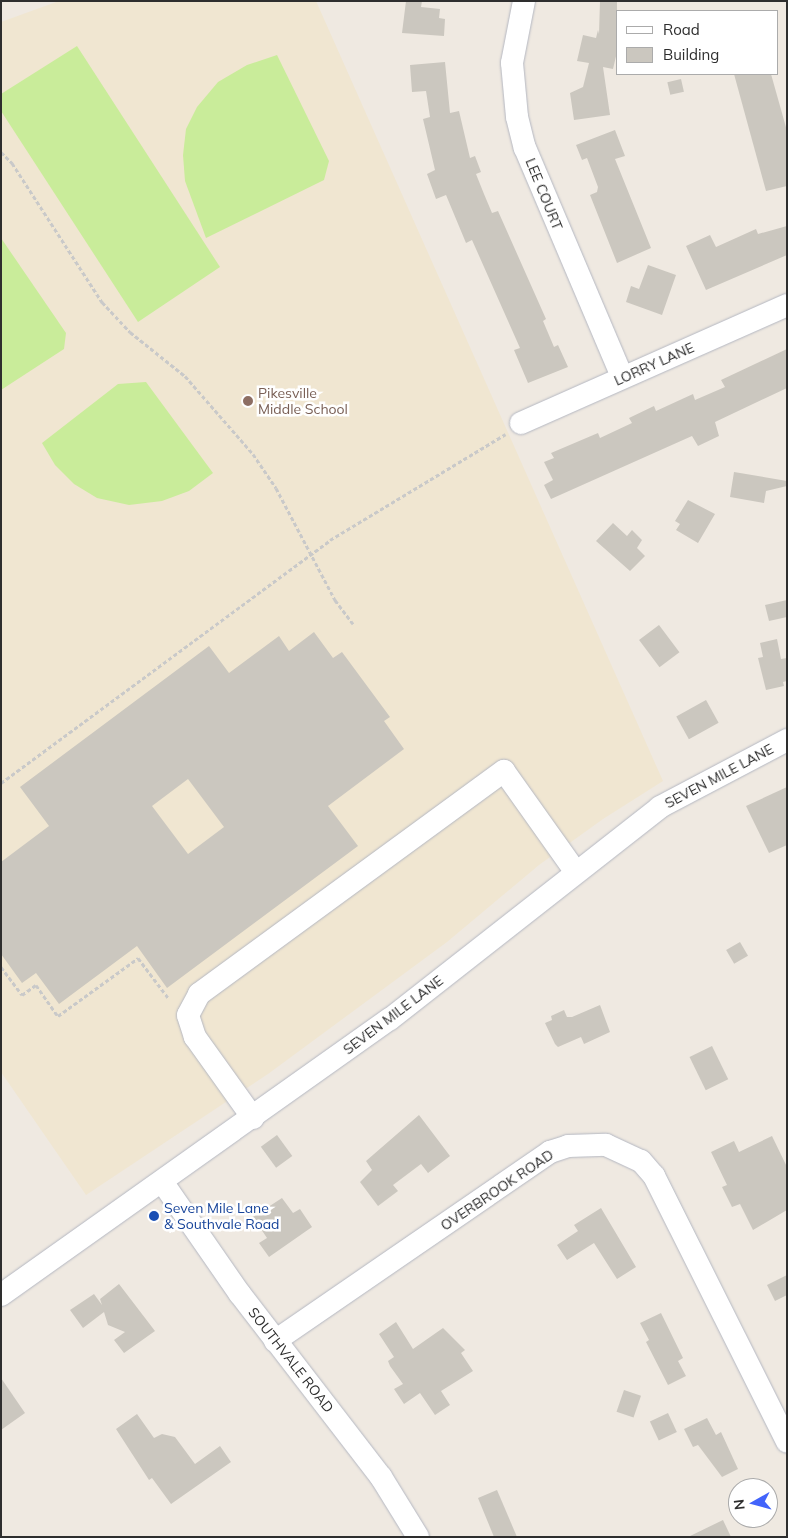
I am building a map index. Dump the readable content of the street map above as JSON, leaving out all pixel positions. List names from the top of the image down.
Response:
{
  "streets": {
    "street": [
      "LEE COURT",
      "LORRY LANE",
      "SEVEN MILE LANE",
      "OVERBROOK ROAD",
      "SOUTHVALE ROAD"
    ]
  },
  "crossings": [
    ["LEE COURT", "LORRY LANE"],
    ["SEVEN MILE LANE", "SOUTHVALE ROAD"],
    ["OVERBROOK ROAD", "SOUTHVALE ROAD"]
  ],
  "places": ["Pikesville Middle School", "Seven Mile Lane & Southvale Road"],
  "legend": ["Road", "Building"],
  "north": "left"
}
